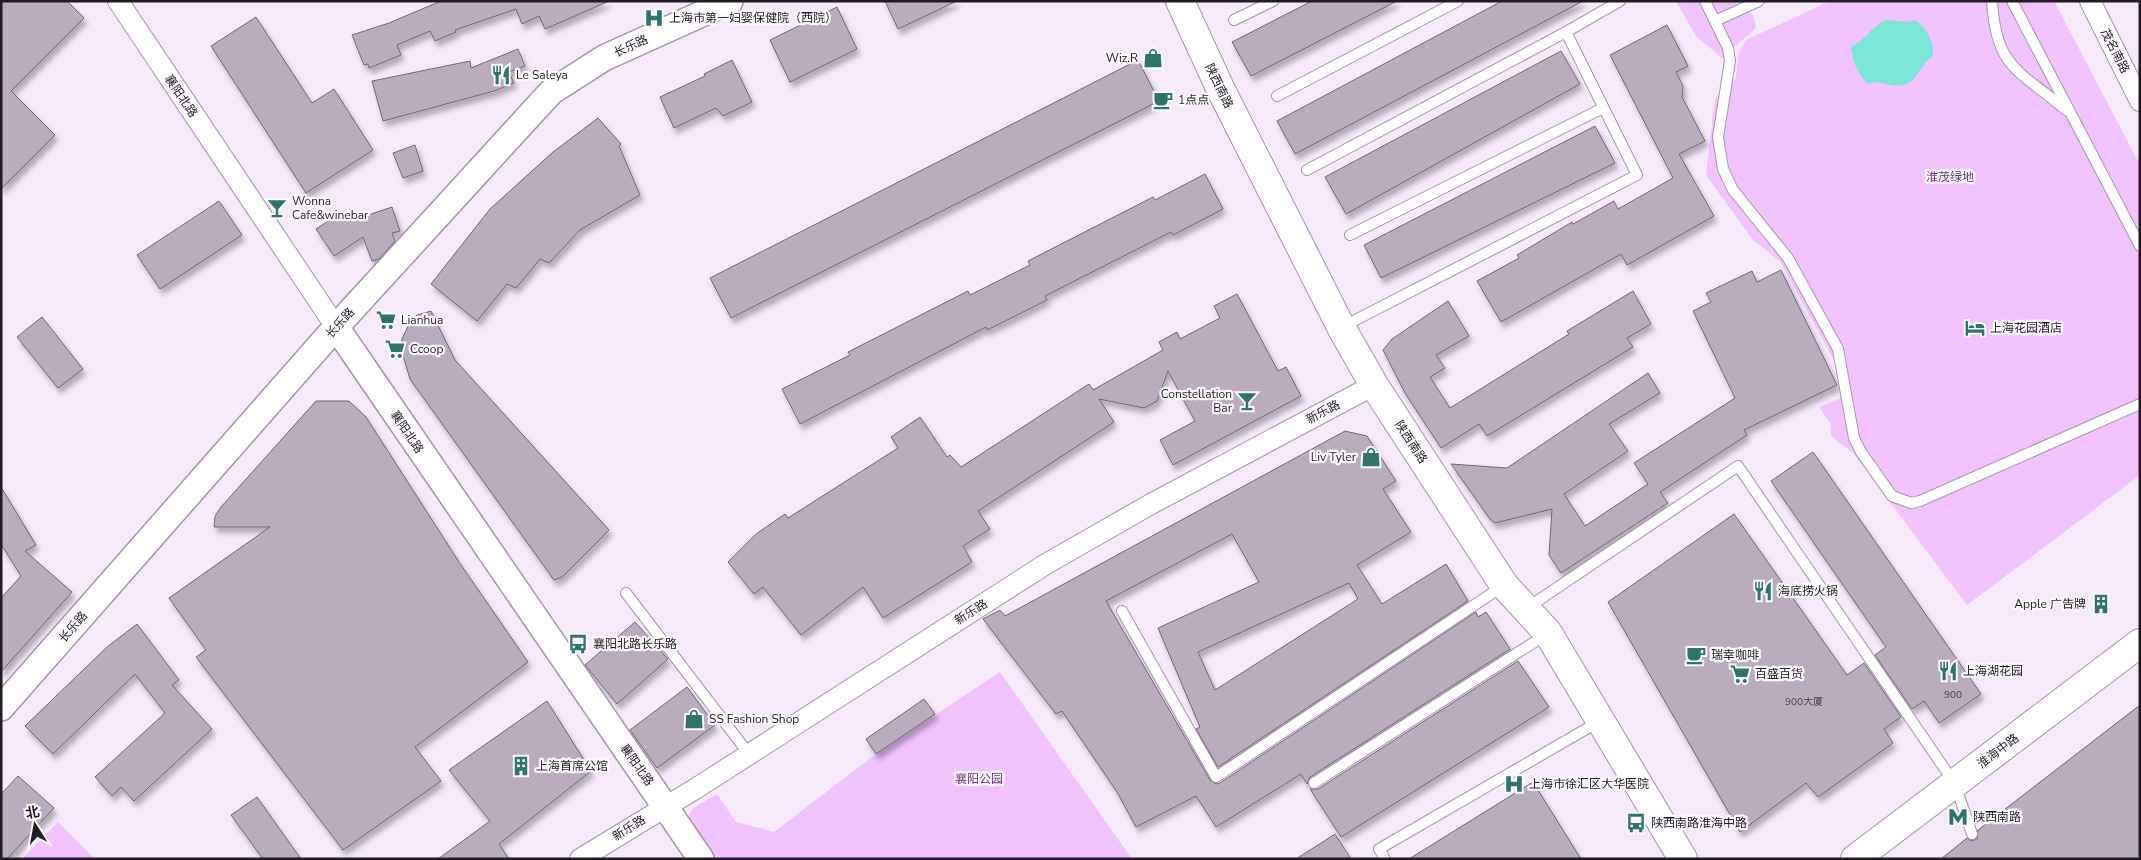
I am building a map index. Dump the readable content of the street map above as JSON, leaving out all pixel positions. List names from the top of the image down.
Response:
{
  "streets": {
    "main road": ["陕西南路", "淮海中路"],
    "street": [
      "长乐路",
      "茂名南路",
      "襄阳北路",
      "新乐路"
    ]
  },
  "crossings": [
    ["长乐路", "襄阳北路"],
    ["陕西南路", "新乐路"],
    ["襄阳北路", "新乐路"]
  ],
  "parks": ["淮茂绿地", "襄阳公园"],
  "places": {
    "hospital": ["上海市第一妇婴保健院（西院）", "上海市徐汇区大华医院"],
    "shop": ["Wiz.R", "Liv Tyler", "SS Fashion Shop"],
    "restaurant": ["Le Saleya", "海底捞火锅", "上海湖花园"],
    "cafe": ["1点点", "瑞幸咖啡"],
    "bar": ["Wonna Cafe&winebar", "Constellation Bar"],
    "supermarket": ["Lianhua", "Ccoop", "百盛百货"],
    "hotel": ["上海花园酒店"],
    "building": ["Apple 广告牌", "上海首席公馆"],
    "bus stop": ["襄阳北路长乐路", "陕西南路淮海中路"],
    "metro station": ["陕西南路"]
  },
  "house_numbers": ["900", "900大厦"],
  "north": "top"
}
